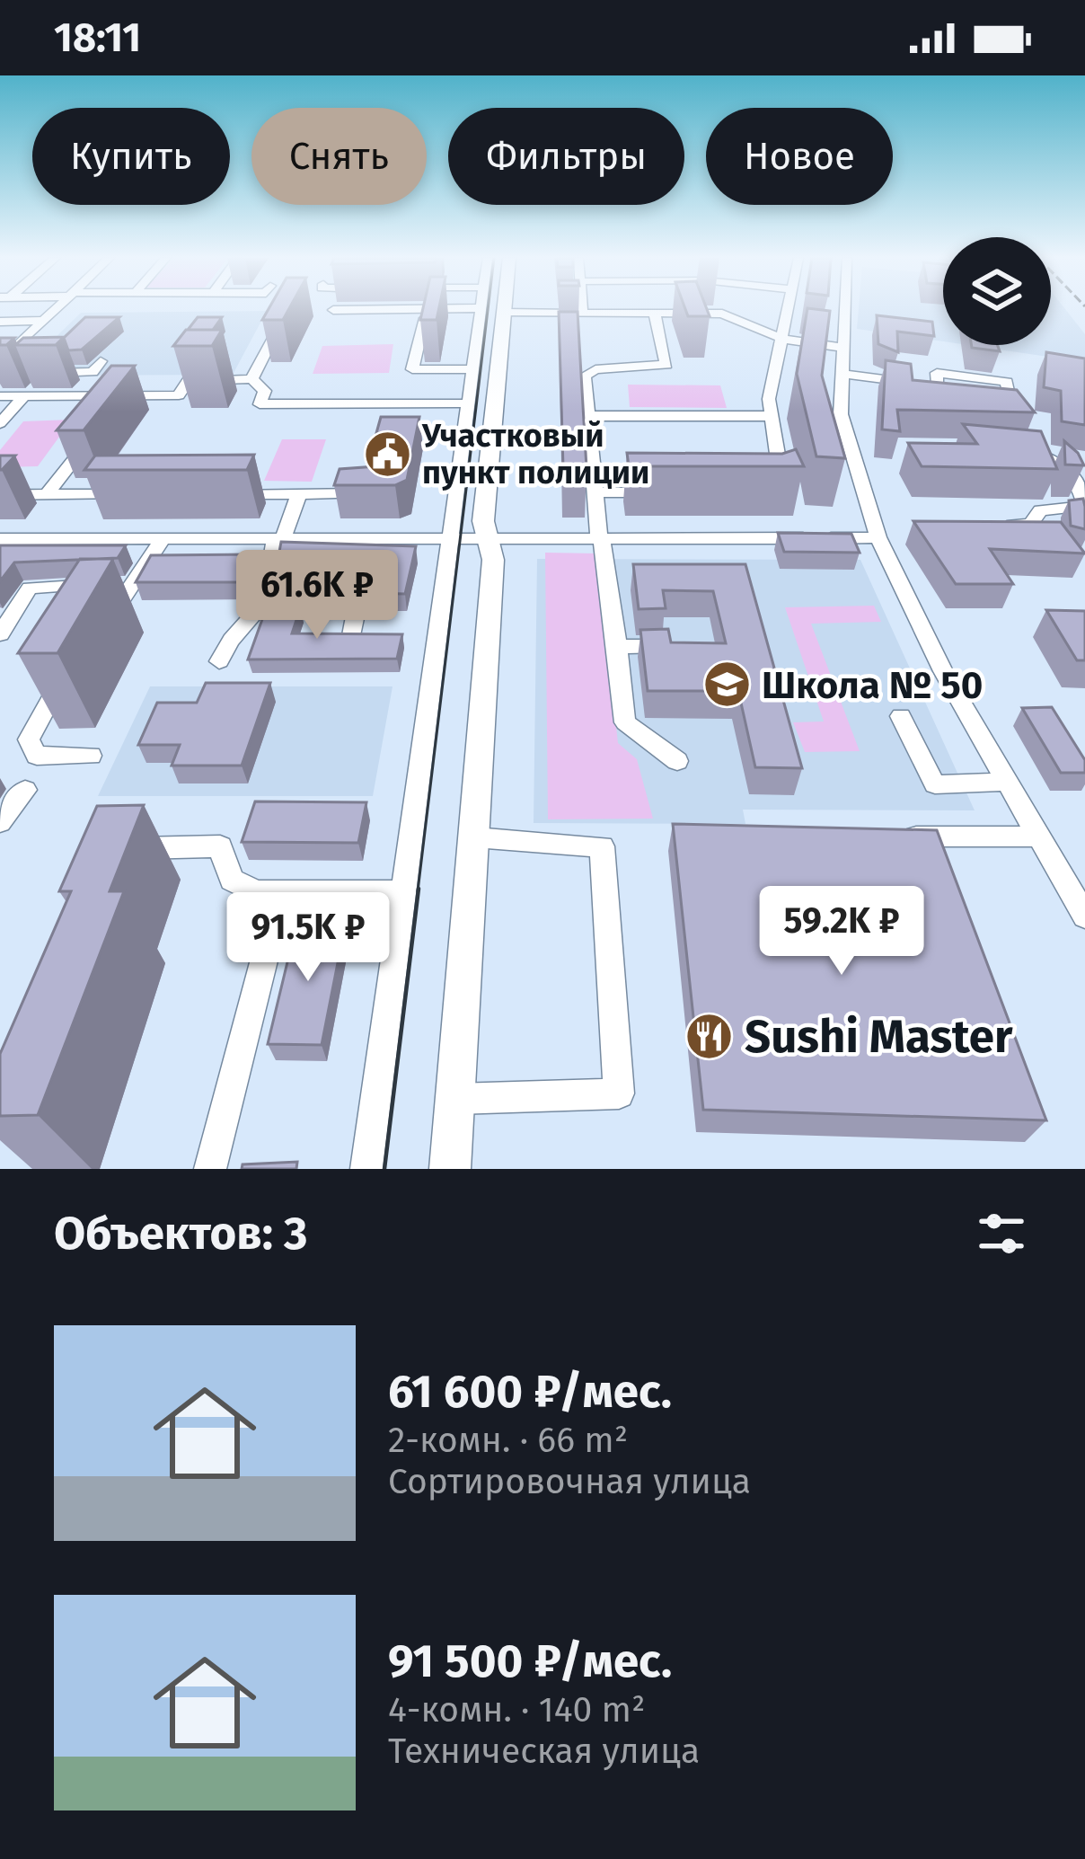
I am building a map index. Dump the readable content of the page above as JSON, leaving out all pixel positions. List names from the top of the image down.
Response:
{
  "places": {
    "public building": ["Участковый пункт полиции"],
    "school or university": ["Школа № 50"],
    "restaurant": ["Sushi Master"]
  },
  "page": {
    "status": "18:11",
    "chip": [
      "Купить",
      "Снять",
      "Фильтры",
      "Новое"
    ],
    "price": ["61.6K ₽", "59.2K ₽", "91.5K ₽"],
    "heading": "Объектов: 3",
    "list": [
      {
        "name": "61 600 ₽/мес.",
        "note": "2-комн. · 66 m² · Сортировочная улица"
      },
      {
        "name": "91 500 ₽/мес.",
        "note": "4-комн. · 140 m² · Техническая улица"
      }
    ]
  }
}
